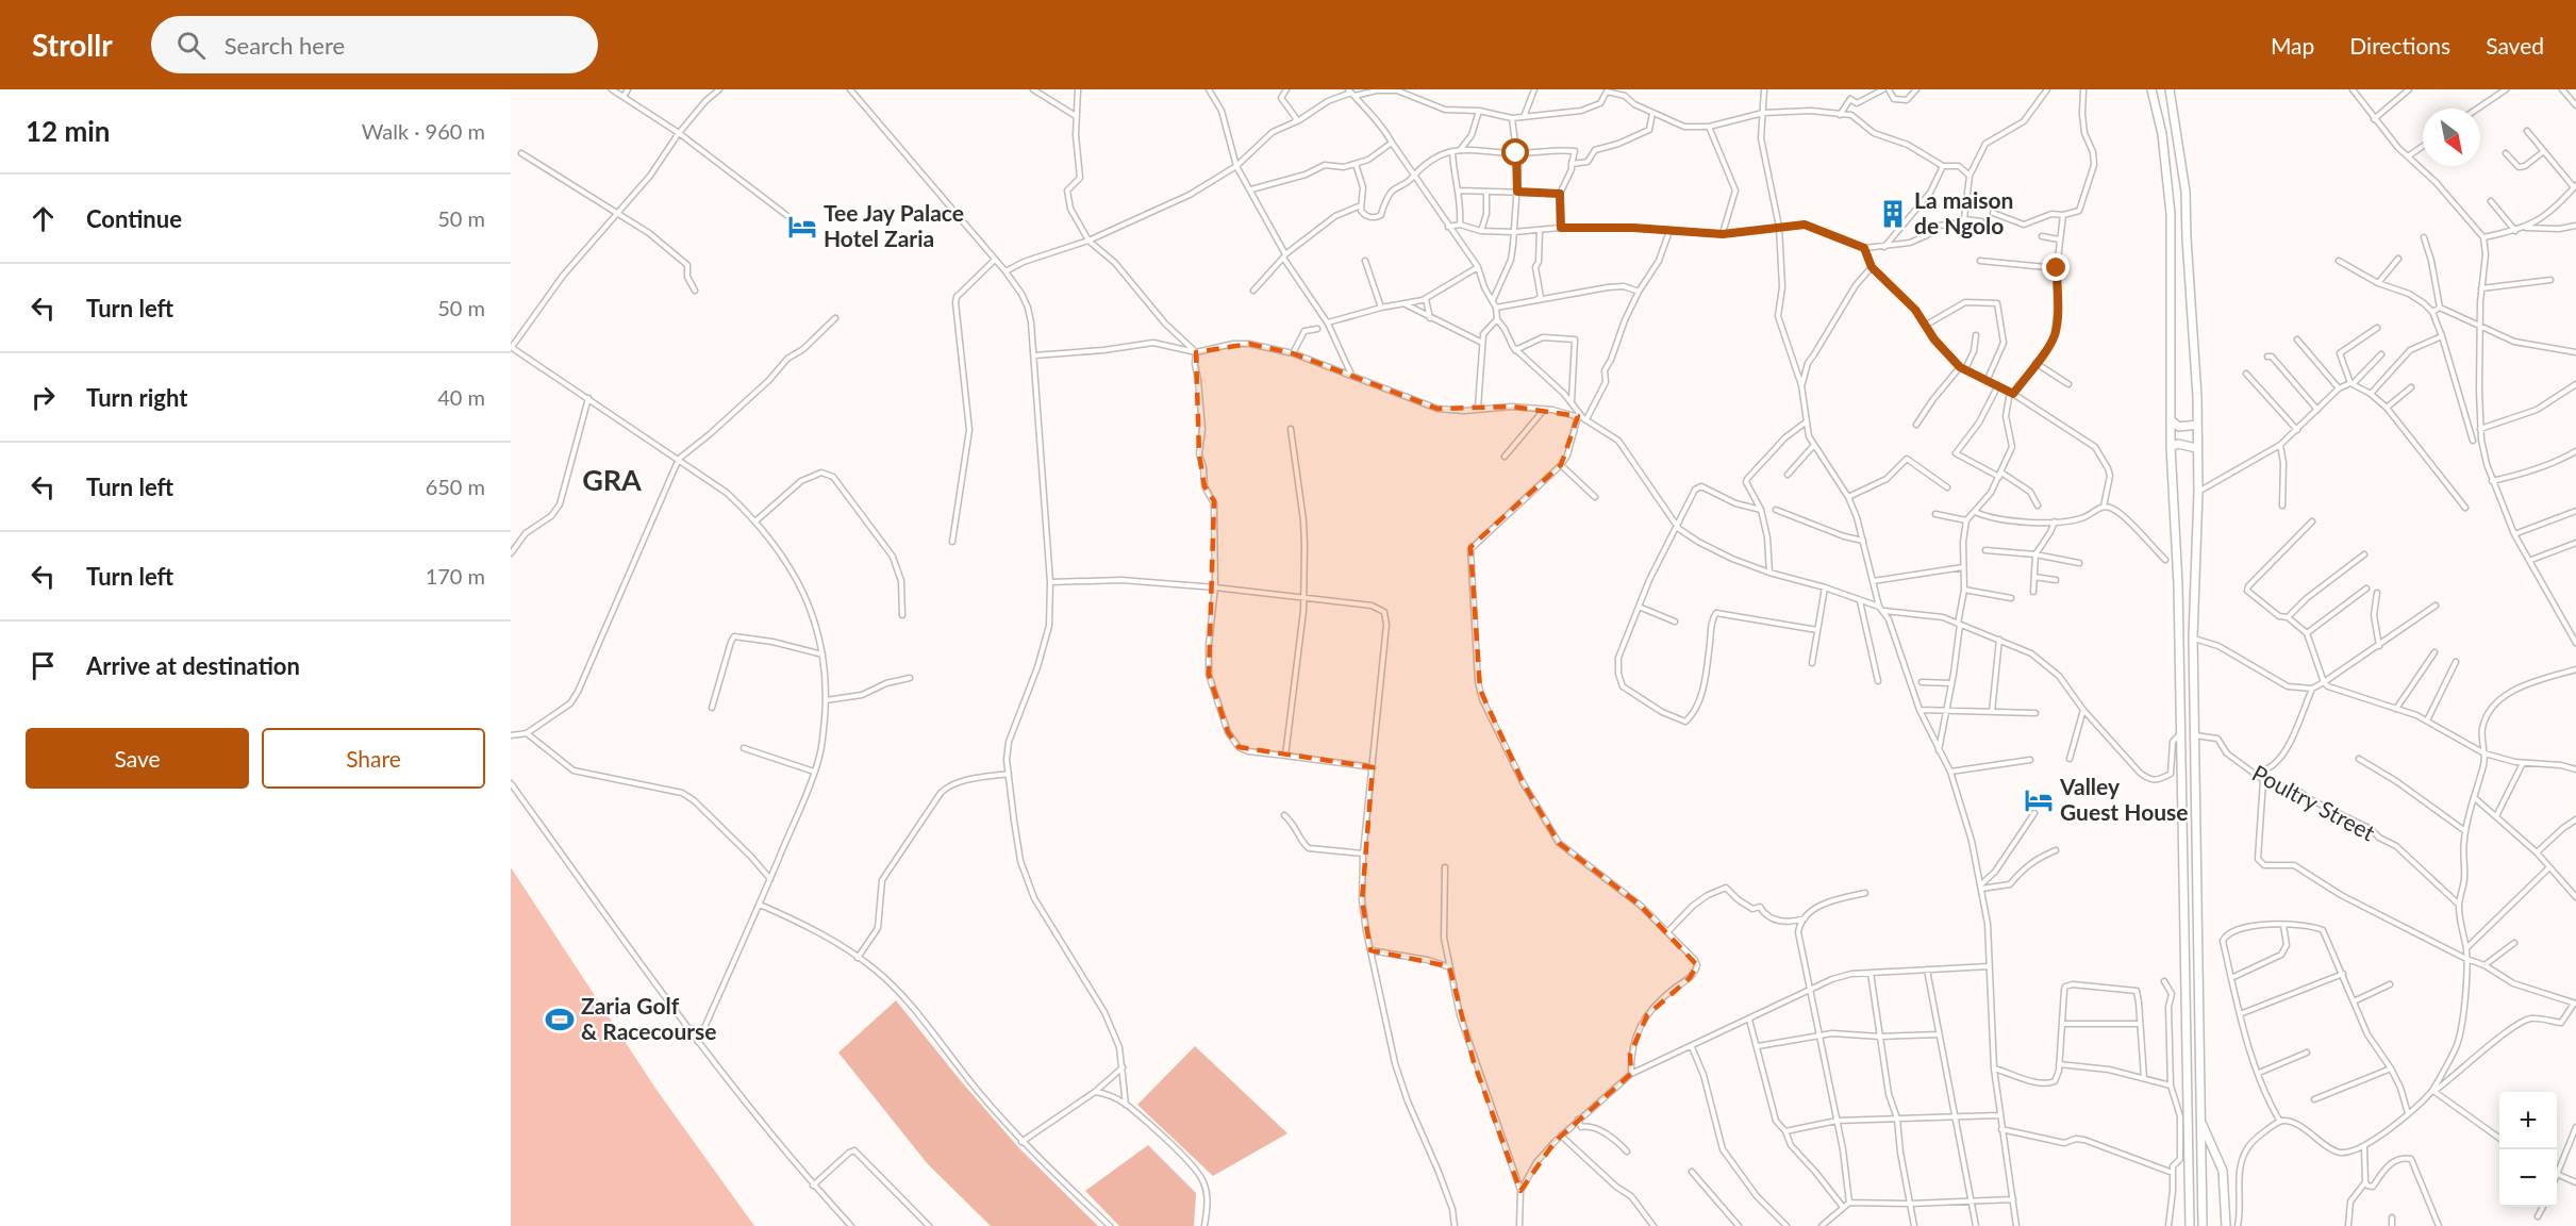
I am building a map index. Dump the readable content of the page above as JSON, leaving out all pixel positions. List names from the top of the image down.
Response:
{
  "streets": {
    "street": ["Poultry Street"]
  },
  "districts": ["GRA"],
  "places": {
    "building": ["La maison de Ngolo"],
    "hotel": ["Tee Jay Palace Hotel Zaria", "Valley Guest House"],
    "sports": ["Zaria Golf & Racecourse"]
  },
  "north": "bottom right",
  "page": {
    "header": "Strollr",
    "search": "Search here",
    "nav": ["Map", "Directions", "Saved"],
    "heading": ["12 min", "Walk · 960 m"],
    "list": [
      ["Continue", "50 m"],
      ["Turn left", "50 m"],
      ["Turn right", "40 m"],
      ["Turn left", "650 m"],
      ["Turn left", "170 m"],
      "Arrive at destination"
    ],
    "buttons": ["Save", "Share"],
    "map_buttons": ["+", "−"]
  }
}
